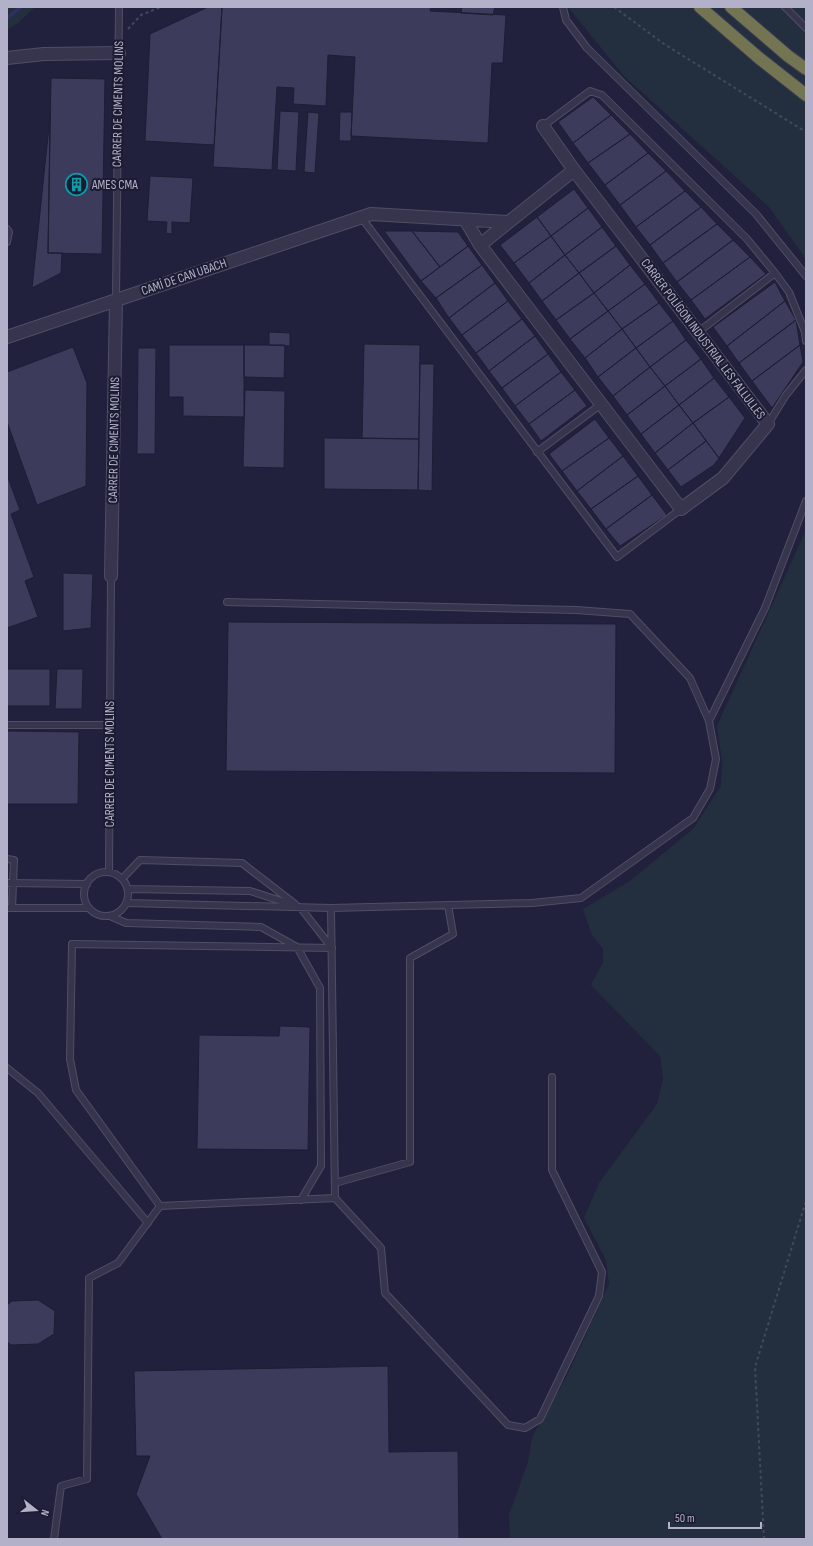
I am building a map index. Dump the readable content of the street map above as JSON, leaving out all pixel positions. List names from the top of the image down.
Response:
{
  "streets": {
    "street": ["CARRER DE CIMENTS MOLINS", "CAMÍ DE CAN UBACH", "CARRER POLÍGON INDUSTRIAL LES FALLULLES"]
  },
  "crossings": [
    ["CARRER DE CIMENTS MOLINS", "CAMÍ DE CAN UBACH"]
  ],
  "places": {
    "building": ["AMES CMA"]
  },
  "scale_bar": "50 m",
  "north": "right"
}
